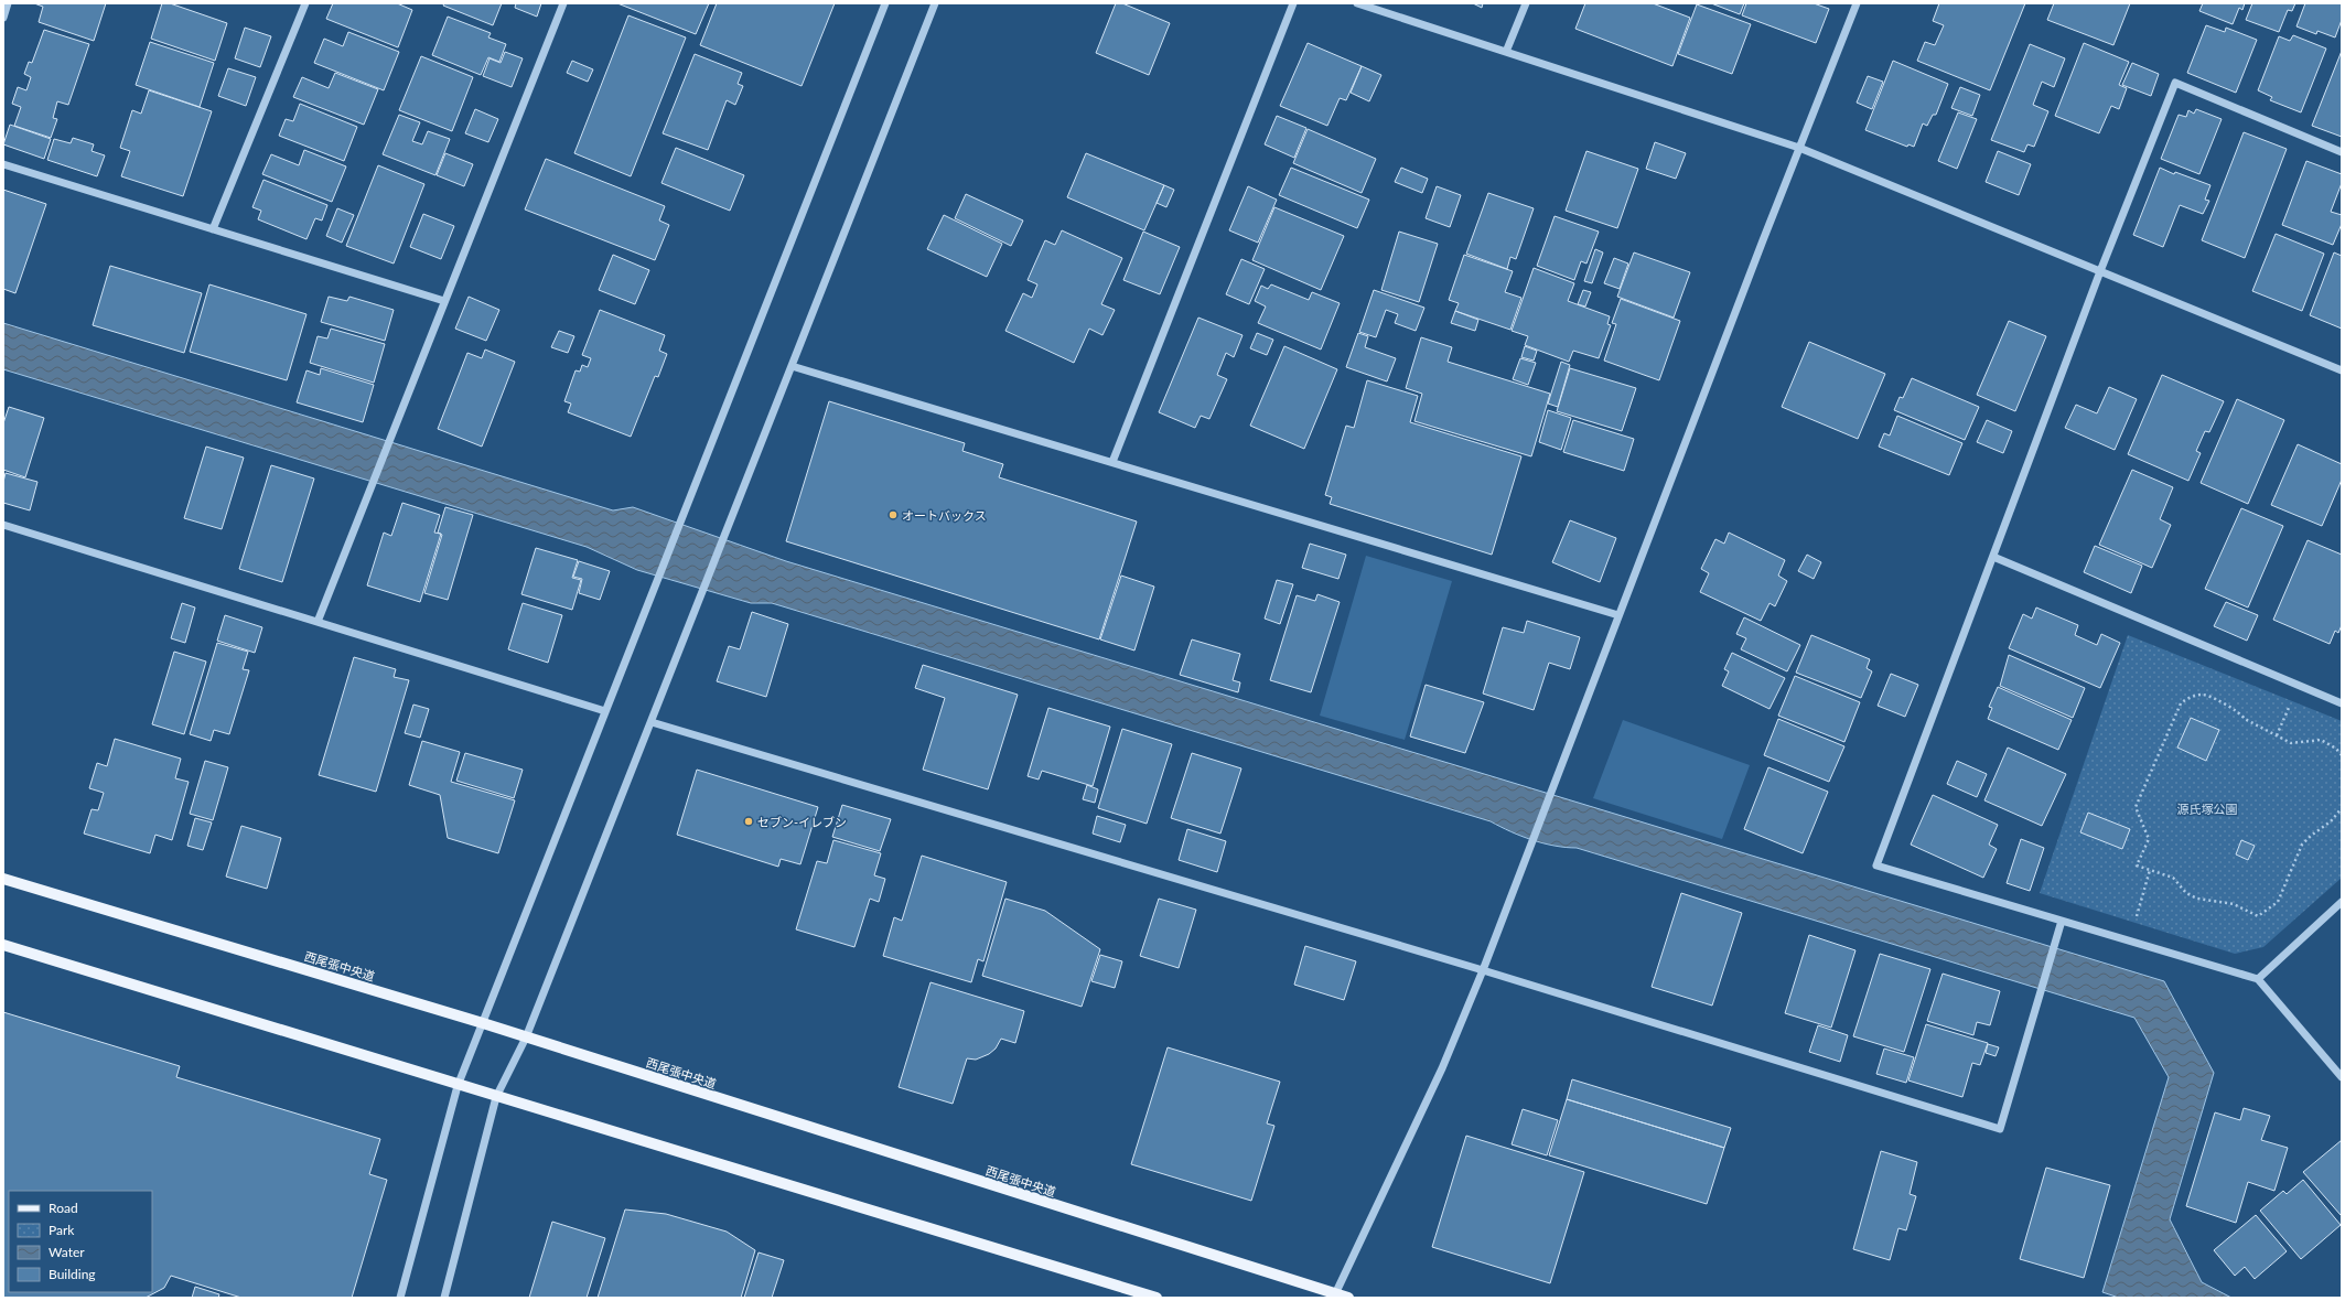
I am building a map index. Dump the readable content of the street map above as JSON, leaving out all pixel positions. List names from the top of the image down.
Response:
{
  "streets": {
    "main road": ["西尾張中央道"]
  },
  "parks": ["源氏塚公園"],
  "places": ["オートバックス", "セブン-イレブン"],
  "legend": [
    "Road",
    "Park",
    "Water",
    "Building"
  ]
}
